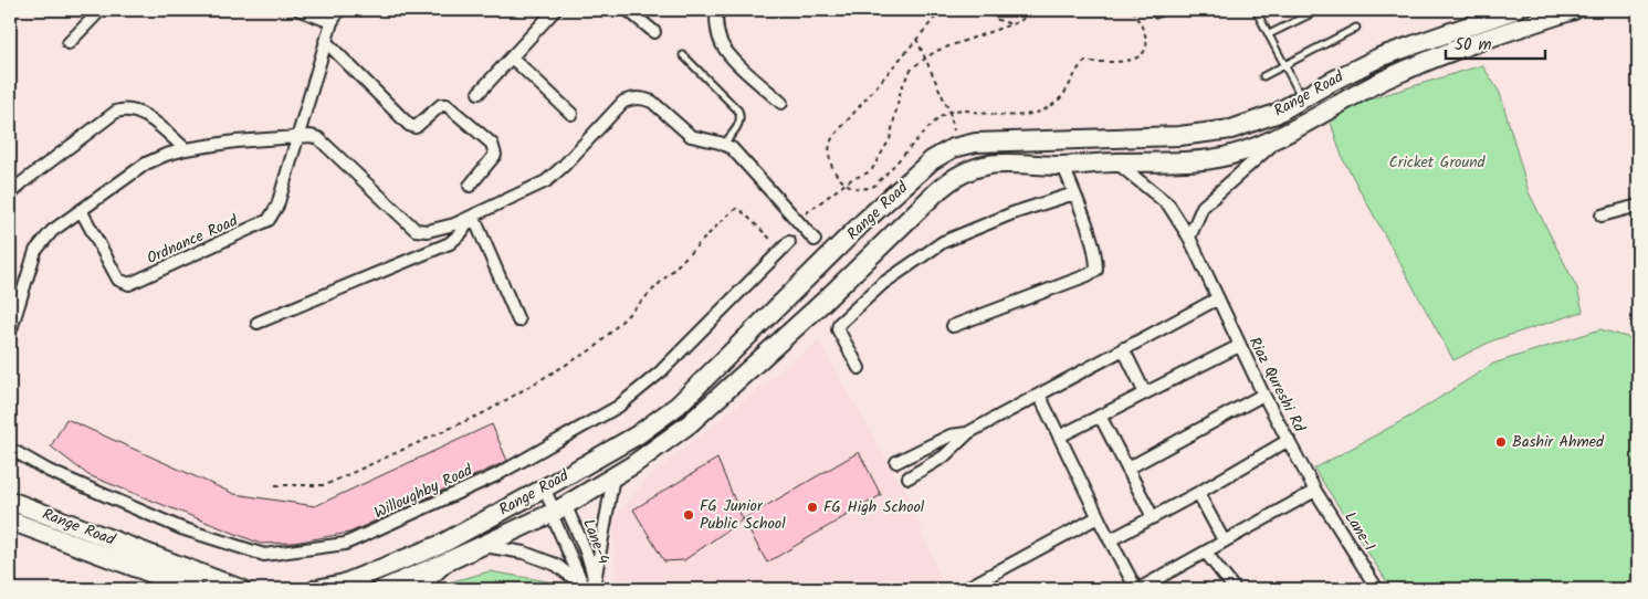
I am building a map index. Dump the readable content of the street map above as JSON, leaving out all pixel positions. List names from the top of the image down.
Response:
{
  "streets": {
    "main road": ["Range Road"],
    "street": [
      "Ordnance Road",
      "Riaz Qureshi Rd",
      "Willoughby Road",
      "Lane-1",
      "Lane-4"
    ]
  },
  "crossings": [
    ["Riaz Qureshi Rd", "Lane-1"]
  ],
  "parks": ["Cricket Ground"],
  "places": ["Bashir Ahmed", "FG High School", "FG Junior Public School"],
  "scale_bar": "50 m"
}
